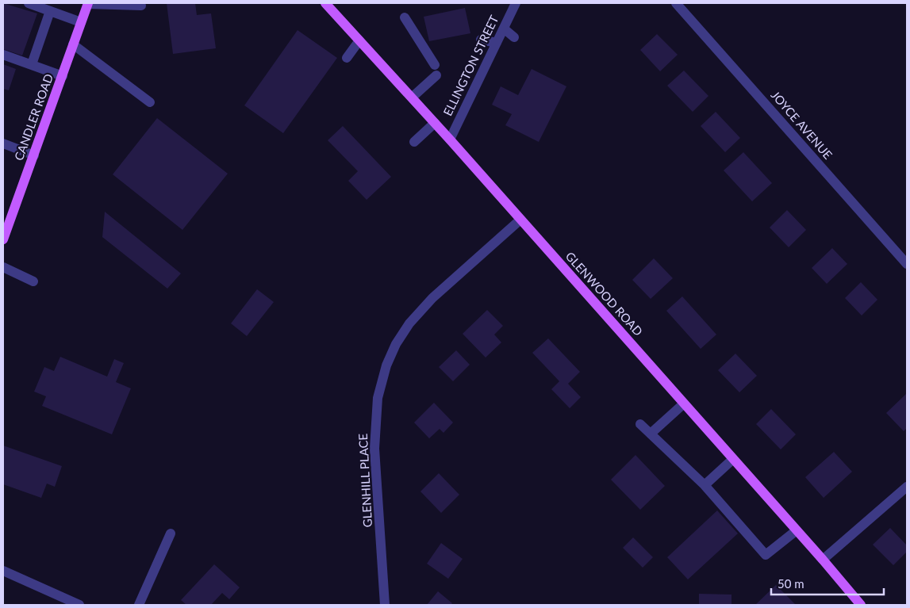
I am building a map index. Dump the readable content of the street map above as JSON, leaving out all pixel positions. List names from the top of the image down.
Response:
{
  "streets": {
    "main road": ["CANDLER ROAD", "GLENWOOD ROAD"],
    "street": ["ELLINGTON STREET", "JOYCE AVENUE", "GLENHILL PLACE"]
  },
  "crossings": [
    ["ELLINGTON STREET", "GLENWOOD ROAD"],
    ["GLENWOOD ROAD", "GLENHILL PLACE"]
  ],
  "scale_bar": "50 m"
}
